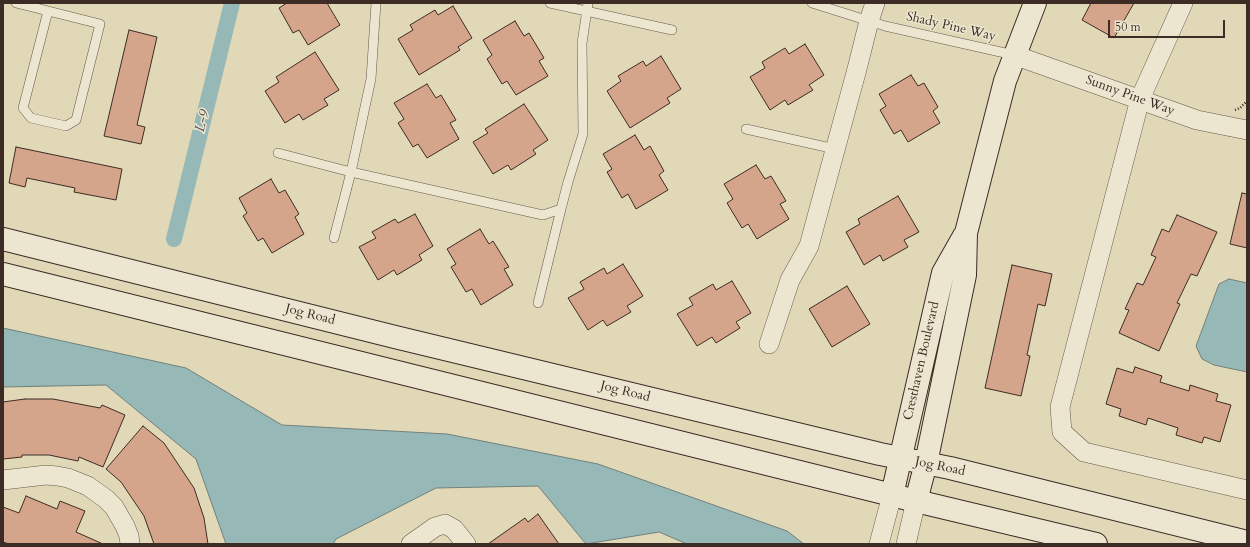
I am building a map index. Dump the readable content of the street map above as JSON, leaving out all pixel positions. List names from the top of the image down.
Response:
{
  "streets": {
    "main road": ["Jog Road", "Cresthaven Boulevard"],
    "street": ["Sunny Pine Way"],
    "lane": ["Shady Pine Way"]
  },
  "crossings": [
    ["Shady Pine Way", "Sunny Pine Way"],
    ["Shady Pine Way", "Cresthaven Boulevard"],
    ["Sunny Pine Way", "Cresthaven Boulevard"],
    ["Jog Road", "Cresthaven Boulevard"]
  ],
  "water": ["L-9"],
  "scale_bar": "50 m"
}
